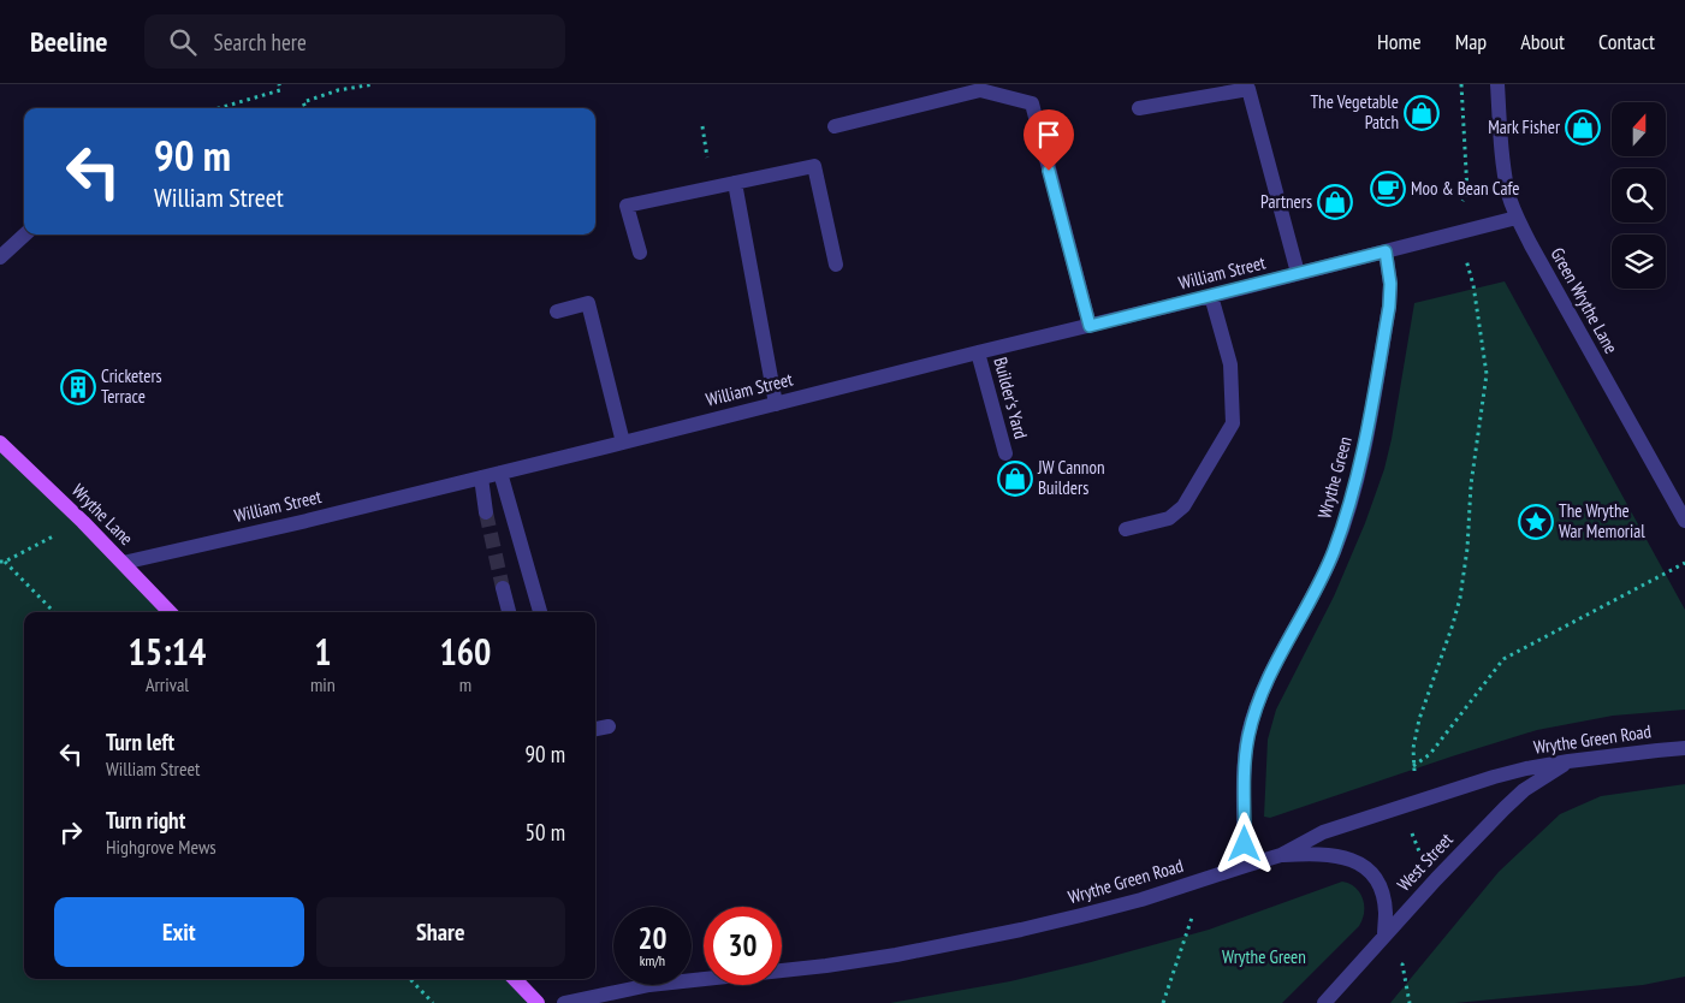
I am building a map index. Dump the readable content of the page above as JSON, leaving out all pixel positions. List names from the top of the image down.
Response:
{
  "streets": {
    "main road": ["Wrythe Lane"],
    "street": [
      "William Street",
      "Green Wrythe Lane",
      "Builder's Yard",
      "Wrythe Green",
      "Wrythe Green Road",
      "West Street"
    ]
  },
  "crossings": [
    ["William Street", "Builder's Yard"],
    ["William Street", "Wrythe Green"],
    ["William Street", "Wrythe Lane"],
    ["Wrythe Green", "Wrythe Green Road"],
    ["Wrythe Green Road", "West Street"]
  ],
  "parks": ["Wrythe Green"],
  "places": {
    "shop": [
      "The Vegetable Patch",
      "Mark Fisher",
      "Partners",
      "JW Cannon Builders"
    ],
    "cafe": ["Moo & Bean Cafe"],
    "building": ["Cricketers Terrace"],
    "place": ["The Wrythe War Memorial"]
  },
  "north": "top",
  "page": {
    "header": "Beeline",
    "search": "Search here",
    "nav": [
      "Home",
      "Map",
      "About",
      "Contact"
    ],
    "turn": ["90 m", "William Street"],
    "eta": [
      "15:14",
      "Arrival",
      "1",
      "min",
      "160",
      "m"
    ],
    "list": [
      {
        "name": "Turn left",
        "note": "William Street",
        "value": "90 m"
      },
      {
        "name": "Turn right",
        "note": "Highgrove Mews",
        "value": "50 m"
      }
    ],
    "buttons": ["Exit", "Share"],
    "speed": "20 km/h",
    "limit": "30"
  }
}
